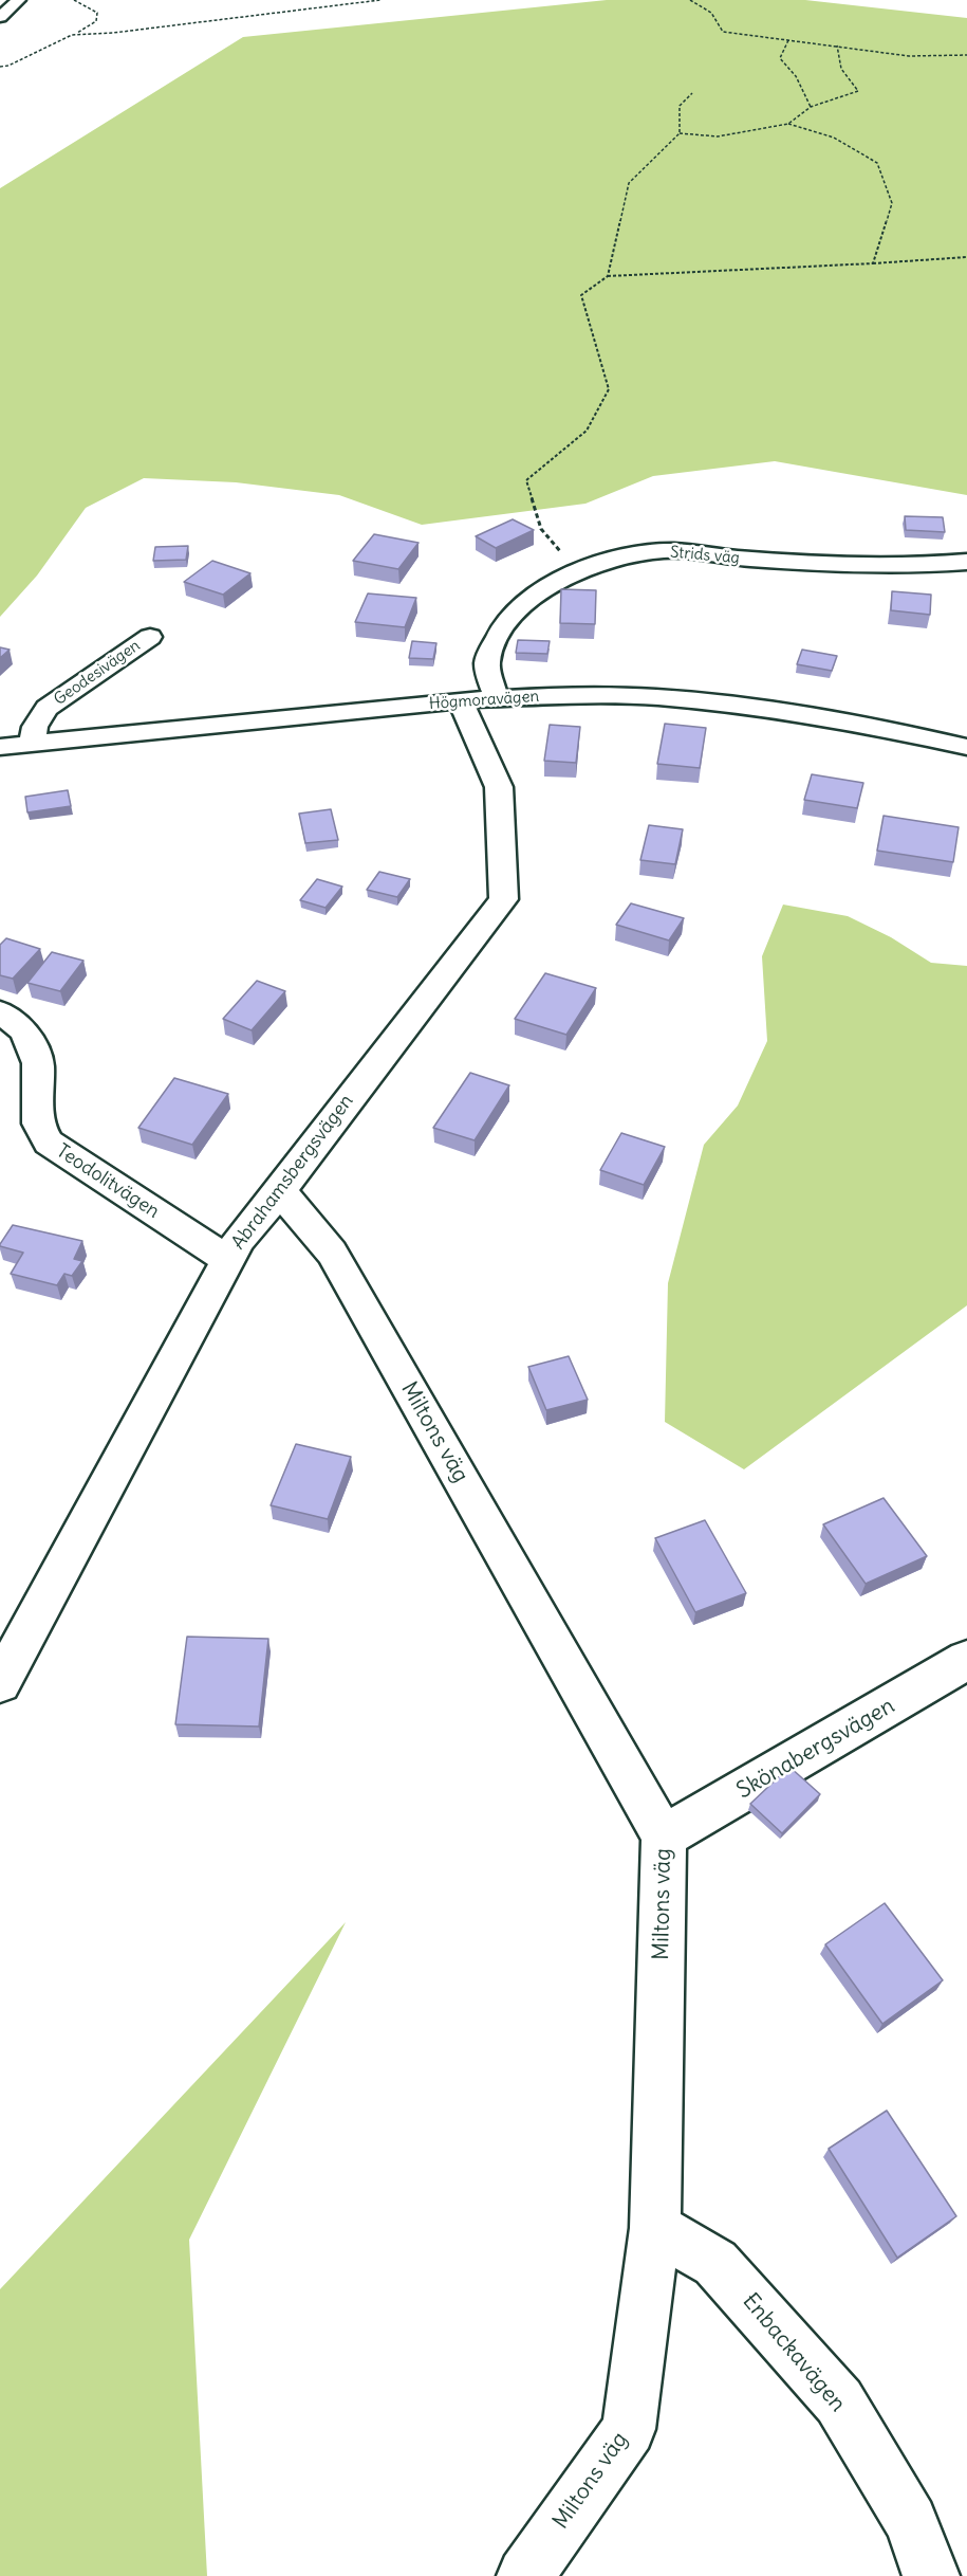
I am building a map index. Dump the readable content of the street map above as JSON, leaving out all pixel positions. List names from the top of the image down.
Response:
{
  "streets": {
    "street": [
      "Strids väg",
      "Geodesivägen",
      "Högmoravägen",
      "Abrahamsbergsvägen",
      "Teodolitvägen",
      "Miltons väg",
      "Skönabergsvägen",
      "Enbackavägen"
    ]
  },
  "crossings": [
    ["Strids väg", "Högmoravägen"],
    ["Geodesivägen", "Högmoravägen"],
    ["Högmoravägen", "Abrahamsbergsvägen"],
    ["Abrahamsbergsvägen", "Teodolitvägen"],
    ["Abrahamsbergsvägen", "Miltons väg"],
    ["Miltons väg", "Skönabergsvägen"],
    ["Miltons väg", "Enbackavägen"]
  ]
}
